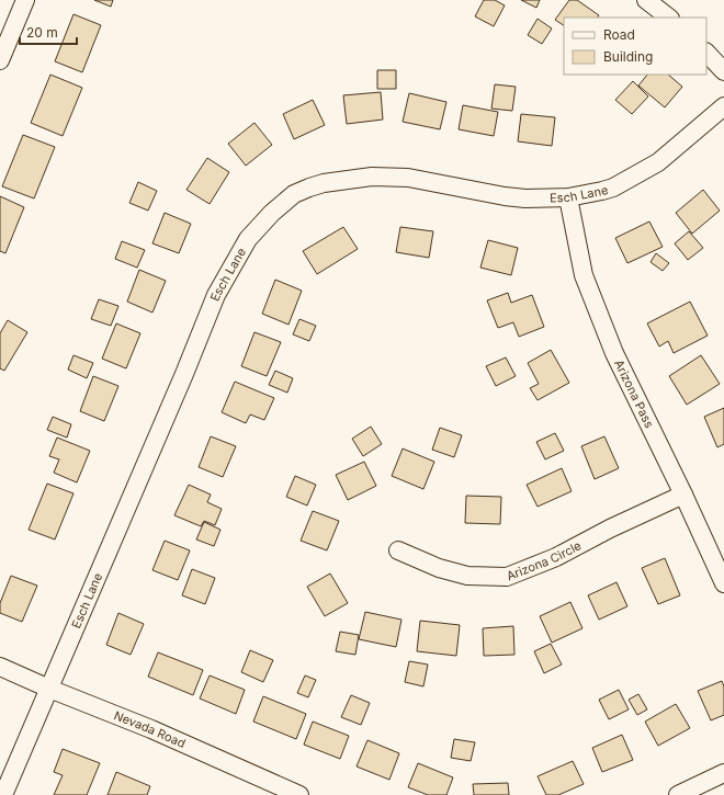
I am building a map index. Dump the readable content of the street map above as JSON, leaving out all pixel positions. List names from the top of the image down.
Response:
{
  "streets": {
    "street": [
      "Esch Lane",
      "Arizona Pass",
      "Arizona Circle",
      "Nevada Road"
    ]
  },
  "crossings": [
    ["Esch Lane", "Arizona Pass"],
    ["Esch Lane", "Nevada Road"],
    ["Arizona Pass", "Arizona Circle"]
  ],
  "legend": ["Road", "Building"],
  "scale_bar": "20 m"
}
